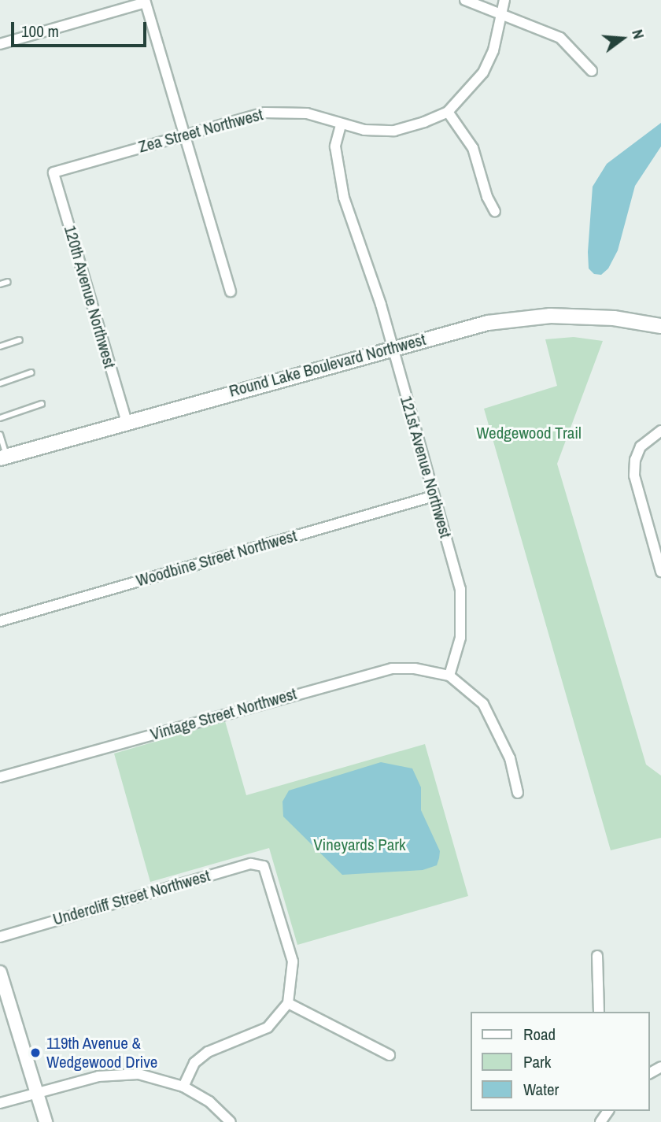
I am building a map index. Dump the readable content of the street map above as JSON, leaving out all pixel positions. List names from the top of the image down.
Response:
{
  "streets": {
    "main road": ["Round Lake Boulevard Northwest"],
    "street": [
      "Zea Street Northwest",
      "120th Avenue Northwest",
      "121st Avenue Northwest",
      "Woodbine Street Northwest",
      "Vintage Street Northwest",
      "Undercliff Street Northwest"
    ]
  },
  "crossings": [
    ["Zea Street Northwest", "120th Avenue Northwest"],
    ["Zea Street Northwest", "121st Avenue Northwest"],
    ["120th Avenue Northwest", "Round Lake Boulevard Northwest"],
    ["Round Lake Boulevard Northwest", "121st Avenue Northwest"],
    ["121st Avenue Northwest", "Woodbine Street Northwest"],
    ["121st Avenue Northwest", "Vintage Street Northwest"]
  ],
  "parks": ["Wedgewood Trail", "Vineyards Park"],
  "places": ["119th Avenue & Wedgewood Drive"],
  "legend": ["Road", "Park", "Water"],
  "scale_bar": "100 m",
  "north": "right"
}
